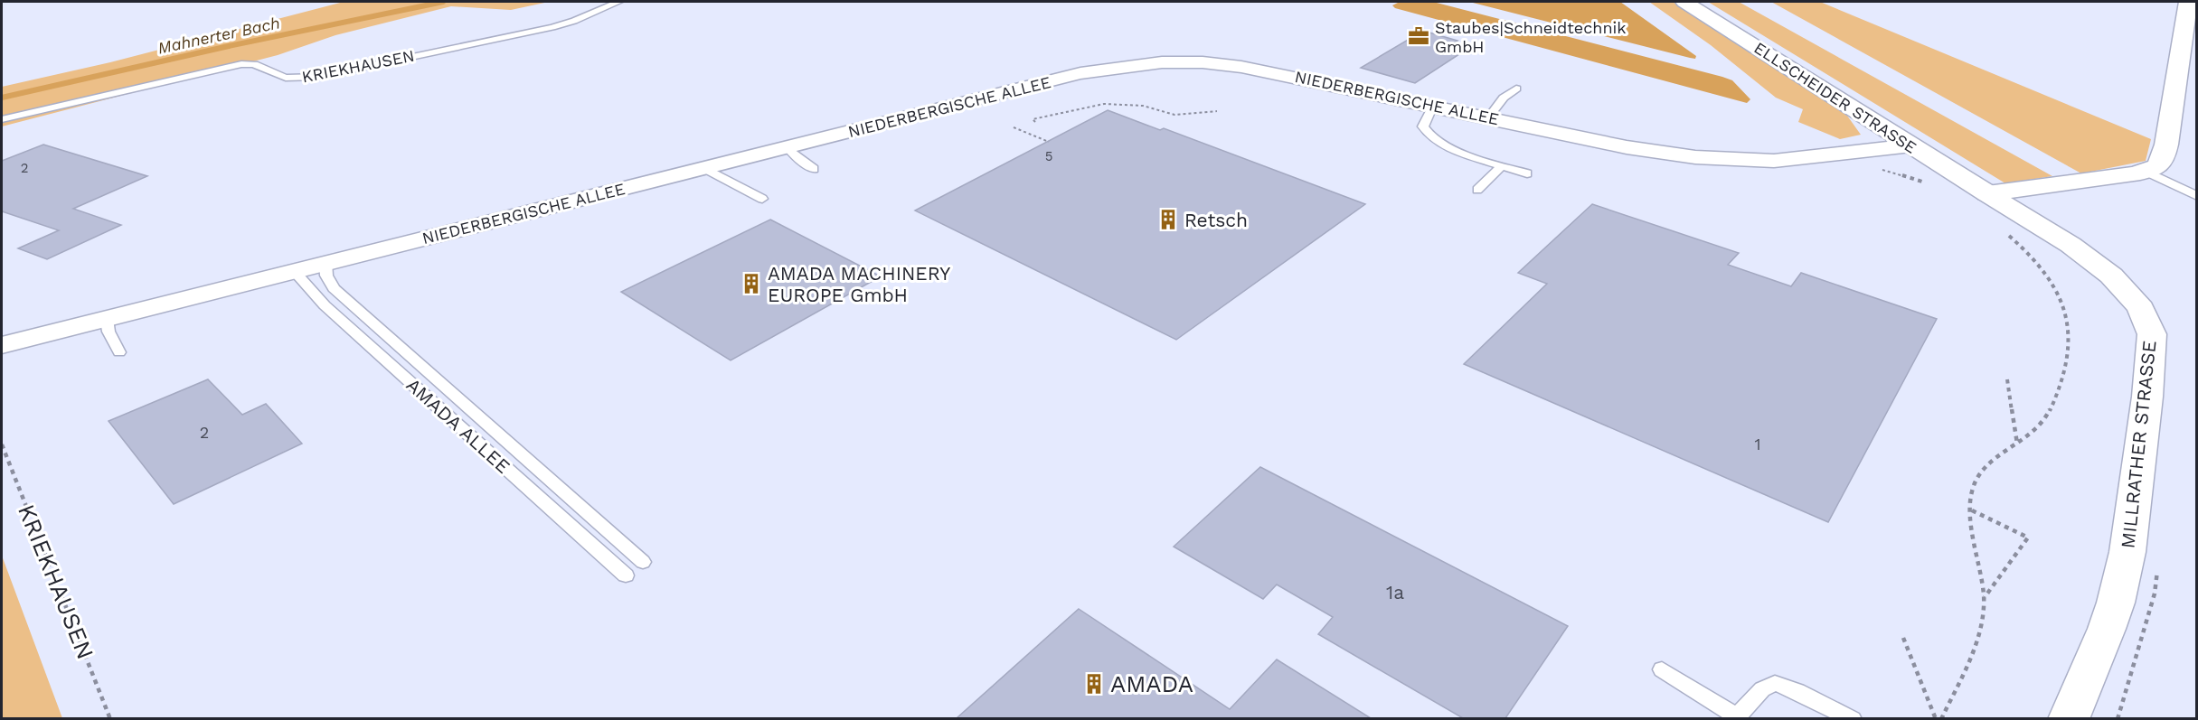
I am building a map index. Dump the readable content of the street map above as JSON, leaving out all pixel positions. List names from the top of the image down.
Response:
{
  "streets": {
    "main road": ["ELLSCHEIDER STRASSE", "MILLRATHER STRASSE"],
    "street": ["NIEDERBERGISCHE ALLEE"],
    "lane": ["KRIEKHAUSEN", "AMADA ALLEE"]
  },
  "crossings": [
    ["NIEDERBERGISCHE ALLEE", "ELLSCHEIDER STRASSE"],
    ["NIEDERBERGISCHE ALLEE", "AMADA ALLEE"],
    ["ELLSCHEIDER STRASSE", "MILLRATHER STRASSE"]
  ],
  "water": ["Mahnerter Bach"],
  "places": {
    "office": ["Staubes|Schneidtechnik GmbH"],
    "building": ["Retsch", "AMADA MACHINERY EUROPE GmbH", "AMADA"]
  },
  "house_numbers": [
    "5",
    "2",
    "2",
    "1",
    "1a"
  ]
}
